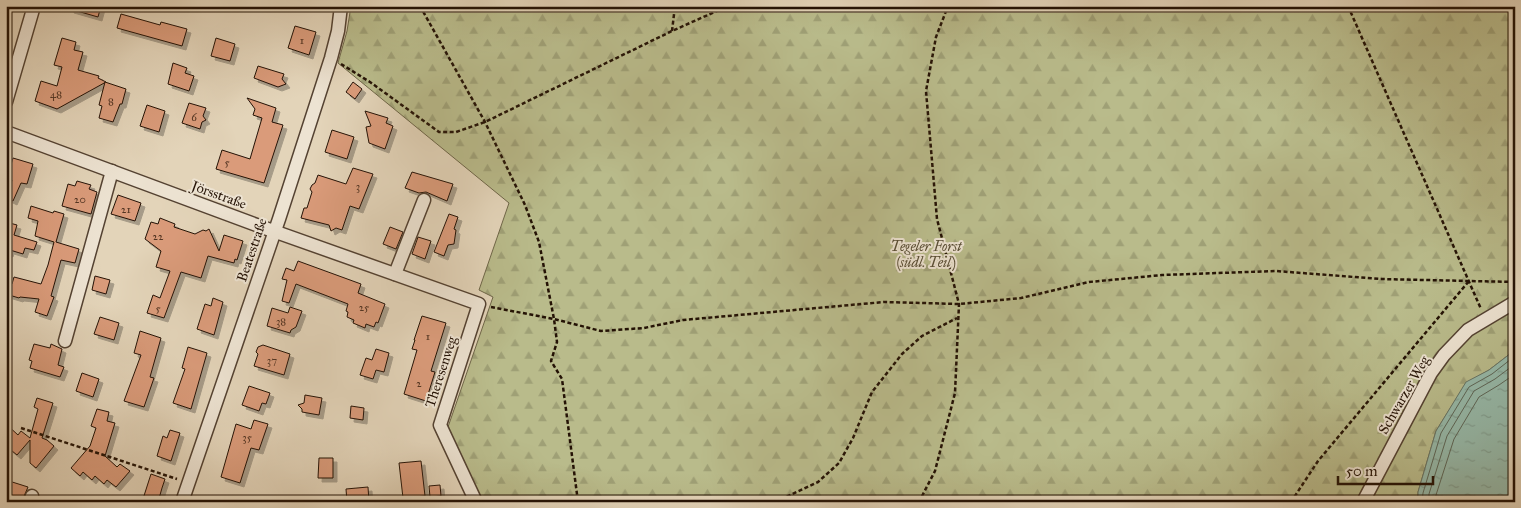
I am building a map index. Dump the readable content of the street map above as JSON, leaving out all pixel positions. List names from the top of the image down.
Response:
{
  "streets": {
    "street": [
      "Jörsstraße",
      "Beatestraße",
      "Theresenweg",
      "Schwarzer Weg"
    ]
  },
  "crossings": [
    ["Jörsstraße", "Beatestraße"],
    ["Jörsstraße", "Theresenweg"]
  ],
  "parks": ["Tegeler Forst (südl. Teil)"],
  "house_numbers": [
    "1",
    "48",
    "8",
    "6",
    "5",
    "3",
    "20",
    "21",
    "22",
    "25",
    "5",
    "38",
    "1",
    "37",
    "2",
    "35"
  ],
  "scale_bar": "50 m"
}
